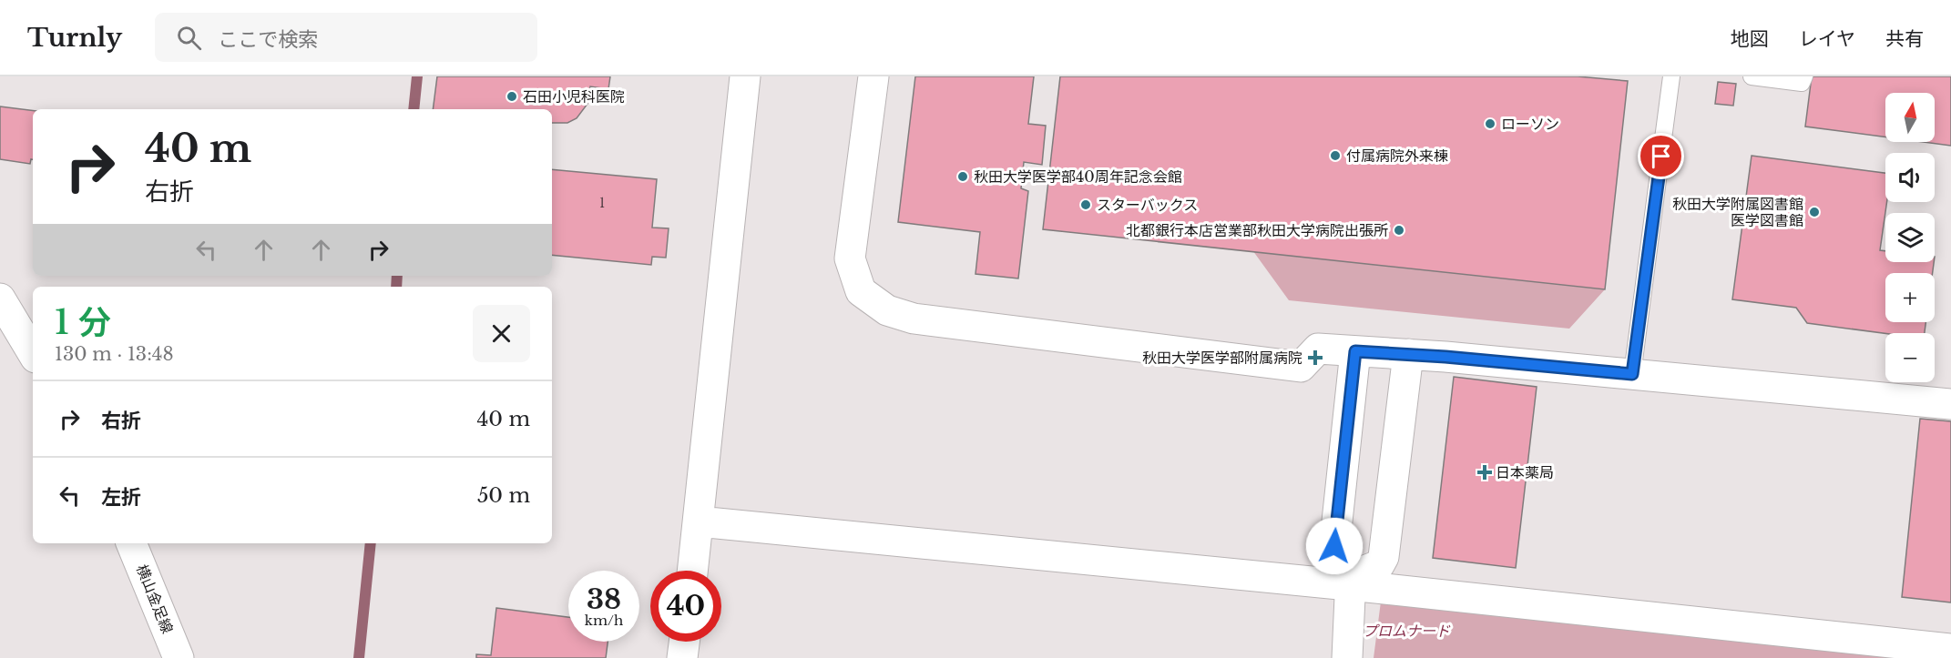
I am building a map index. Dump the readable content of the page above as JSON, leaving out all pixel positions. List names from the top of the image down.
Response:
{
  "streets": {
    "street": ["横山金足線"]
  },
  "parks": ["プロムナード"],
  "places": {
    "other": [
      "石田小児科医院",
      "ローソン",
      "付属病院外来棟",
      "秋田大学医学部40周年記念会館",
      "スターバックス",
      "秋田大学附属図書館 医学図書館",
      "北都銀行本店営業部秋田大学病院出張所"
    ],
    "health": ["秋田大学医学部附属病院", "日本薬局"]
  },
  "house_numbers": ["1"],
  "north": "top",
  "page": {
    "header": "Turnly",
    "search": "ここで検索",
    "nav": ["地図", "レイヤ", "共有"],
    "map_buttons": ["+", "−"],
    "turn": ["40 m", "右折"],
    "heading": ["1 分", "130 m · 13:48"],
    "list": [
      {
        "name": "右折",
        "value": "40 m"
      },
      {
        "name": "左折",
        "value": "50 m"
      }
    ],
    "speed": "38 km/h",
    "limit": "40"
  }
}
